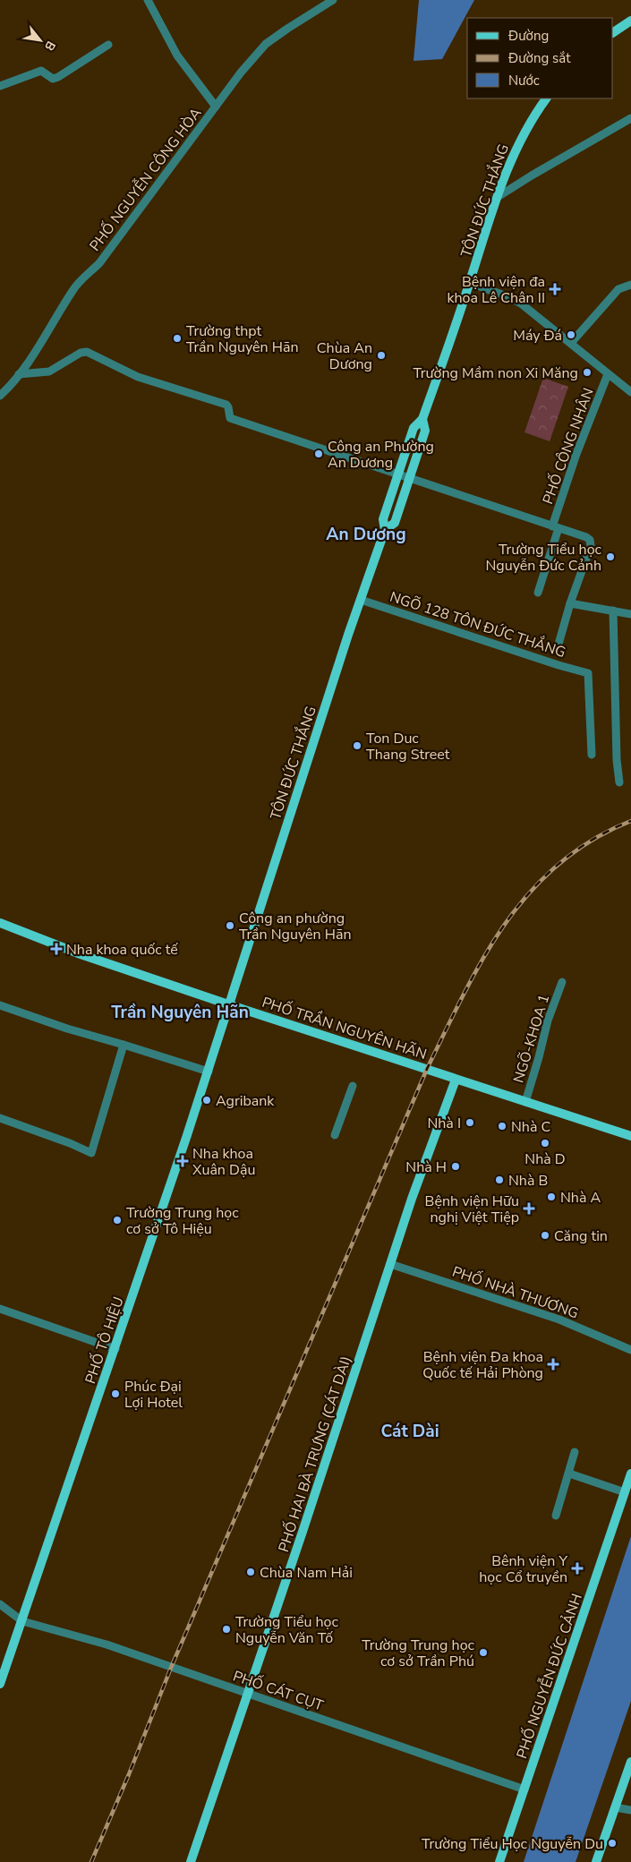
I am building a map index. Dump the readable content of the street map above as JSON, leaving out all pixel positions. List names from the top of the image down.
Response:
{
  "streets": {
    "main road": [
      "TÔN ĐỨC THẮNG",
      "PHỐ TRẦN NGUYÊN HÃN",
      "PHỐ TÔ HIỆU",
      "PHỐ HAI BÀ TRƯNG (CÁT DÀI)",
      "PHỐ NGUYỄN ĐỨC CẢNH"
    ],
    "street": [
      "PHỐ NGUYỄN CÔNG HÒA",
      "PHỐ CÔNG NHÂN",
      "NGÕ 128 TÔN ĐỨC THẮNG",
      "NGÕ-KHOA 1",
      "PHỐ NHÀ THƯƠNG",
      "PHỐ CÁT CỤT"
    ]
  },
  "crossings": [
    ["TÔN ĐỨC THẮNG", "NGÕ 128 TÔN ĐỨC THẮNG"],
    ["TÔN ĐỨC THẮNG", "PHỐ TRẦN NGUYÊN HÃN"],
    ["TÔN ĐỨC THẮNG", "PHỐ TÔ HIỆU"],
    ["PHỐ TRẦN NGUYÊN HÃN", "NGÕ-KHOA 1"],
    ["PHỐ TRẦN NGUYÊN HÃN", "PHỐ TÔ HIỆU"],
    ["PHỐ TRẦN NGUYÊN HÃN", "PHỐ HAI BÀ TRƯNG (CÁT DÀI)"],
    ["PHỐ NHÀ THƯƠNG", "PHỐ HAI BÀ TRƯNG (CÁT DÀI)"],
    ["PHỐ TÔ HIỆU", "PHỐ CÁT CỤT"],
    ["PHỐ HAI BÀ TRƯNG (CÁT DÀI)", "PHỐ CÁT CỤT"],
    ["PHỐ NGUYỄN ĐỨC CẢNH", "PHỐ CÁT CỤT"]
  ],
  "districts": ["An Dương", "Trần Nguyên Hãn", "Cát Dài"],
  "places": {
    "health": [
      "Bệnh viện đa khoa Lê Chân II",
      "Nha khoa quốc tế",
      "Nha khoa Xuân Dậu",
      "Bệnh viện Hữu nghị Việt Tiệp",
      "Bệnh viện Đa khoa Quốc tế Hải Phòng",
      "Bênh viện Y học Cổ truyền"
    ],
    "other": [
      "Máy Đá",
      "Trường thpt Trần Nguyên Hãn",
      "Chùa An Dương",
      "Trường Mầm non Xi Măng",
      "Công an Phường An Dương",
      "Trường Tiểu học Nguyễn Đức Cảnh",
      "Ton Duc Thang Street",
      "Công an phường Trần Nguyên Hãn",
      "Agribank",
      "Nhà I",
      "Nhà C",
      "Nhà D",
      "Nhà H",
      "Nhà B",
      "Nhà A",
      "Trường Trung học cơ sở Tô Hiệu",
      "Căng tin",
      "Phúc Đại Lợi Hotel",
      "Chùa Nam Hải",
      "Trường Tiểu học Nguyễn Văn Tố",
      "Trường Trung học cơ sở Trần Phú",
      "Trường Tiểu Học Nguyễn Du"
    ]
  },
  "legend": ["Đường", "Đường sắt", "Nước"],
  "north": "bottom right"
}
